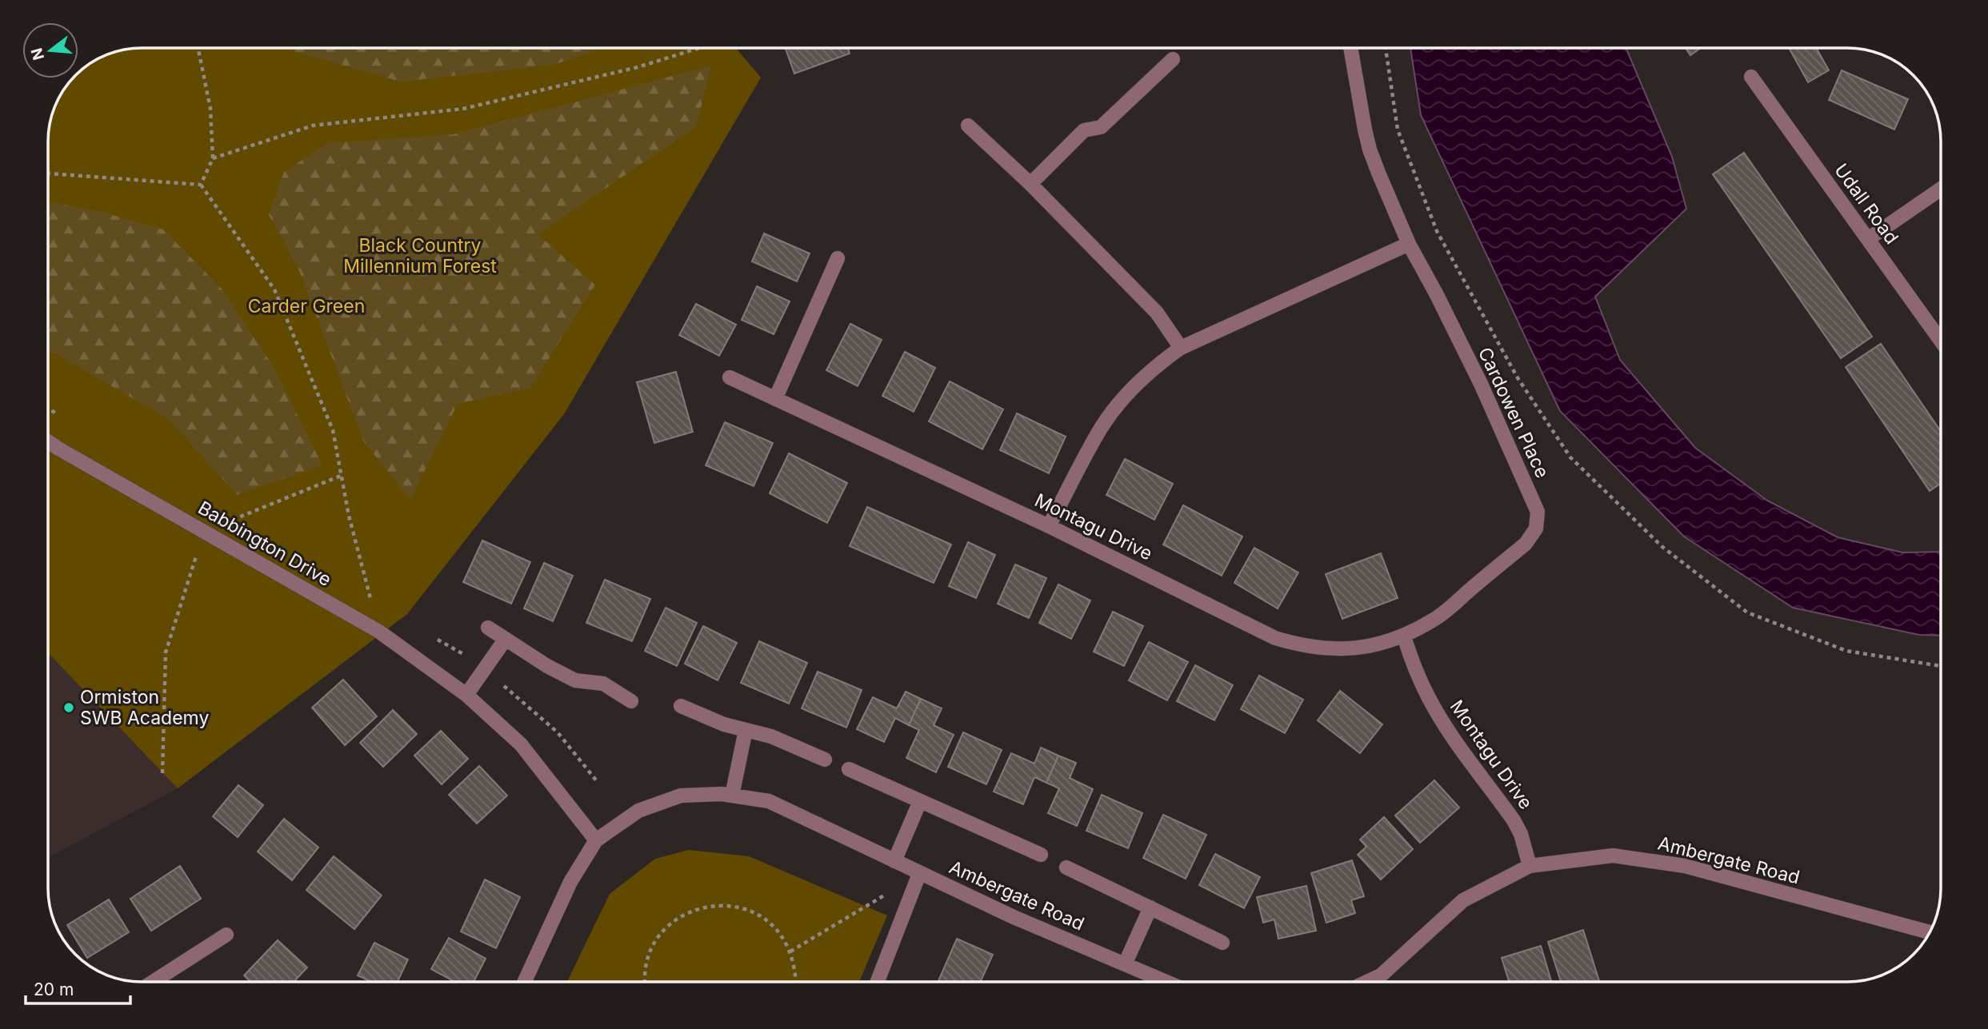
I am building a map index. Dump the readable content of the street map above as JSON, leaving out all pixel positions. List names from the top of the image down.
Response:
{
  "streets": {
    "street": [
      "Udall Road",
      "Cardowen Place",
      "Montagu Drive",
      "Babbington Drive",
      "Ambergate Road"
    ]
  },
  "crossings": [
    ["Cardowen Place", "Montagu Drive"],
    ["Montagu Drive", "Ambergate Road"],
    ["Babbington Drive", "Ambergate Road"]
  ],
  "parks": ["Black Country Millennium Forest", "Carder Green"],
  "places": ["Ormiston SWB Academy"],
  "scale_bar": "20 m",
  "north": "left"
}
